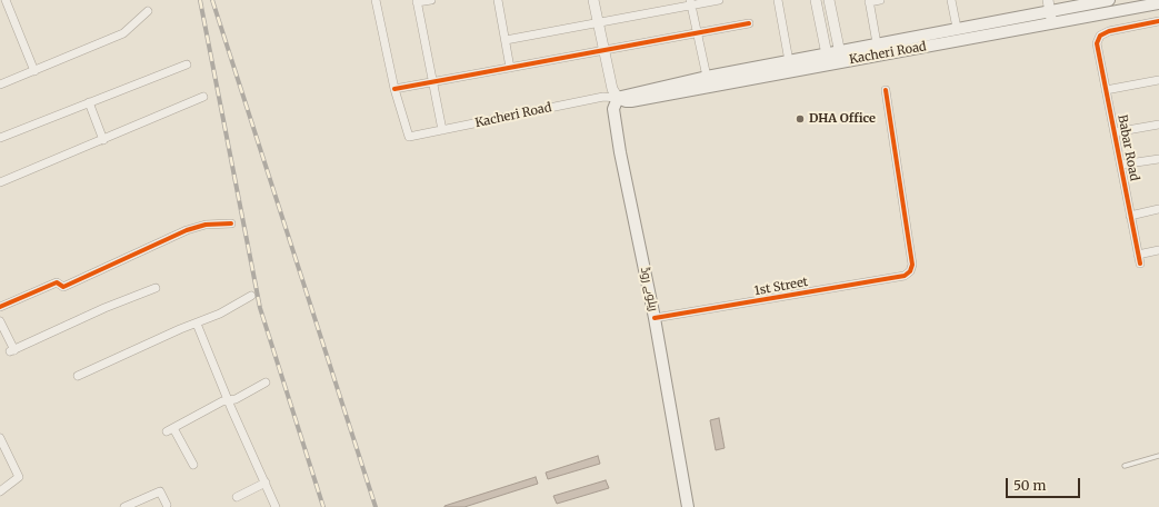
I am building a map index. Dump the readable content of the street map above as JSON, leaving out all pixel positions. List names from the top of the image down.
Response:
{
  "streets": {
    "main road": ["Kacheri Road", "ریلوے روڈ"],
    "street": ["Babar Road", "1st Street"]
  },
  "crossings": [
    ["Kacheri Road", "ریلوے روڈ"],
    ["1st Street", "ریلوے روڈ"]
  ],
  "places": ["DHA Office"],
  "scale_bar": "50 m"
}
